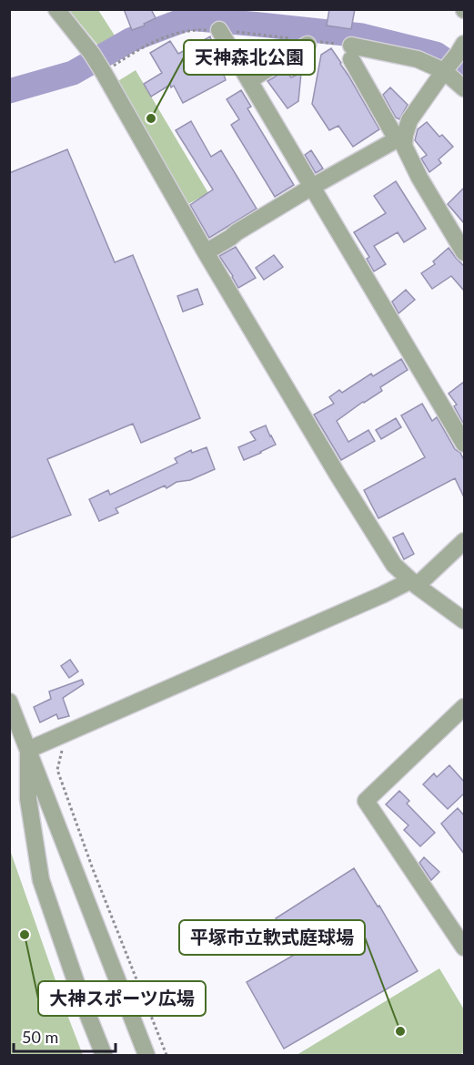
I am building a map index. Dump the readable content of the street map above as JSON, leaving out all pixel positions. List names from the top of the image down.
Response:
{
  "places": ["天神森北公園", "大神スポーツ広場", "平塚市立軟式庭球場"],
  "scale_bar": "50 m"
}
